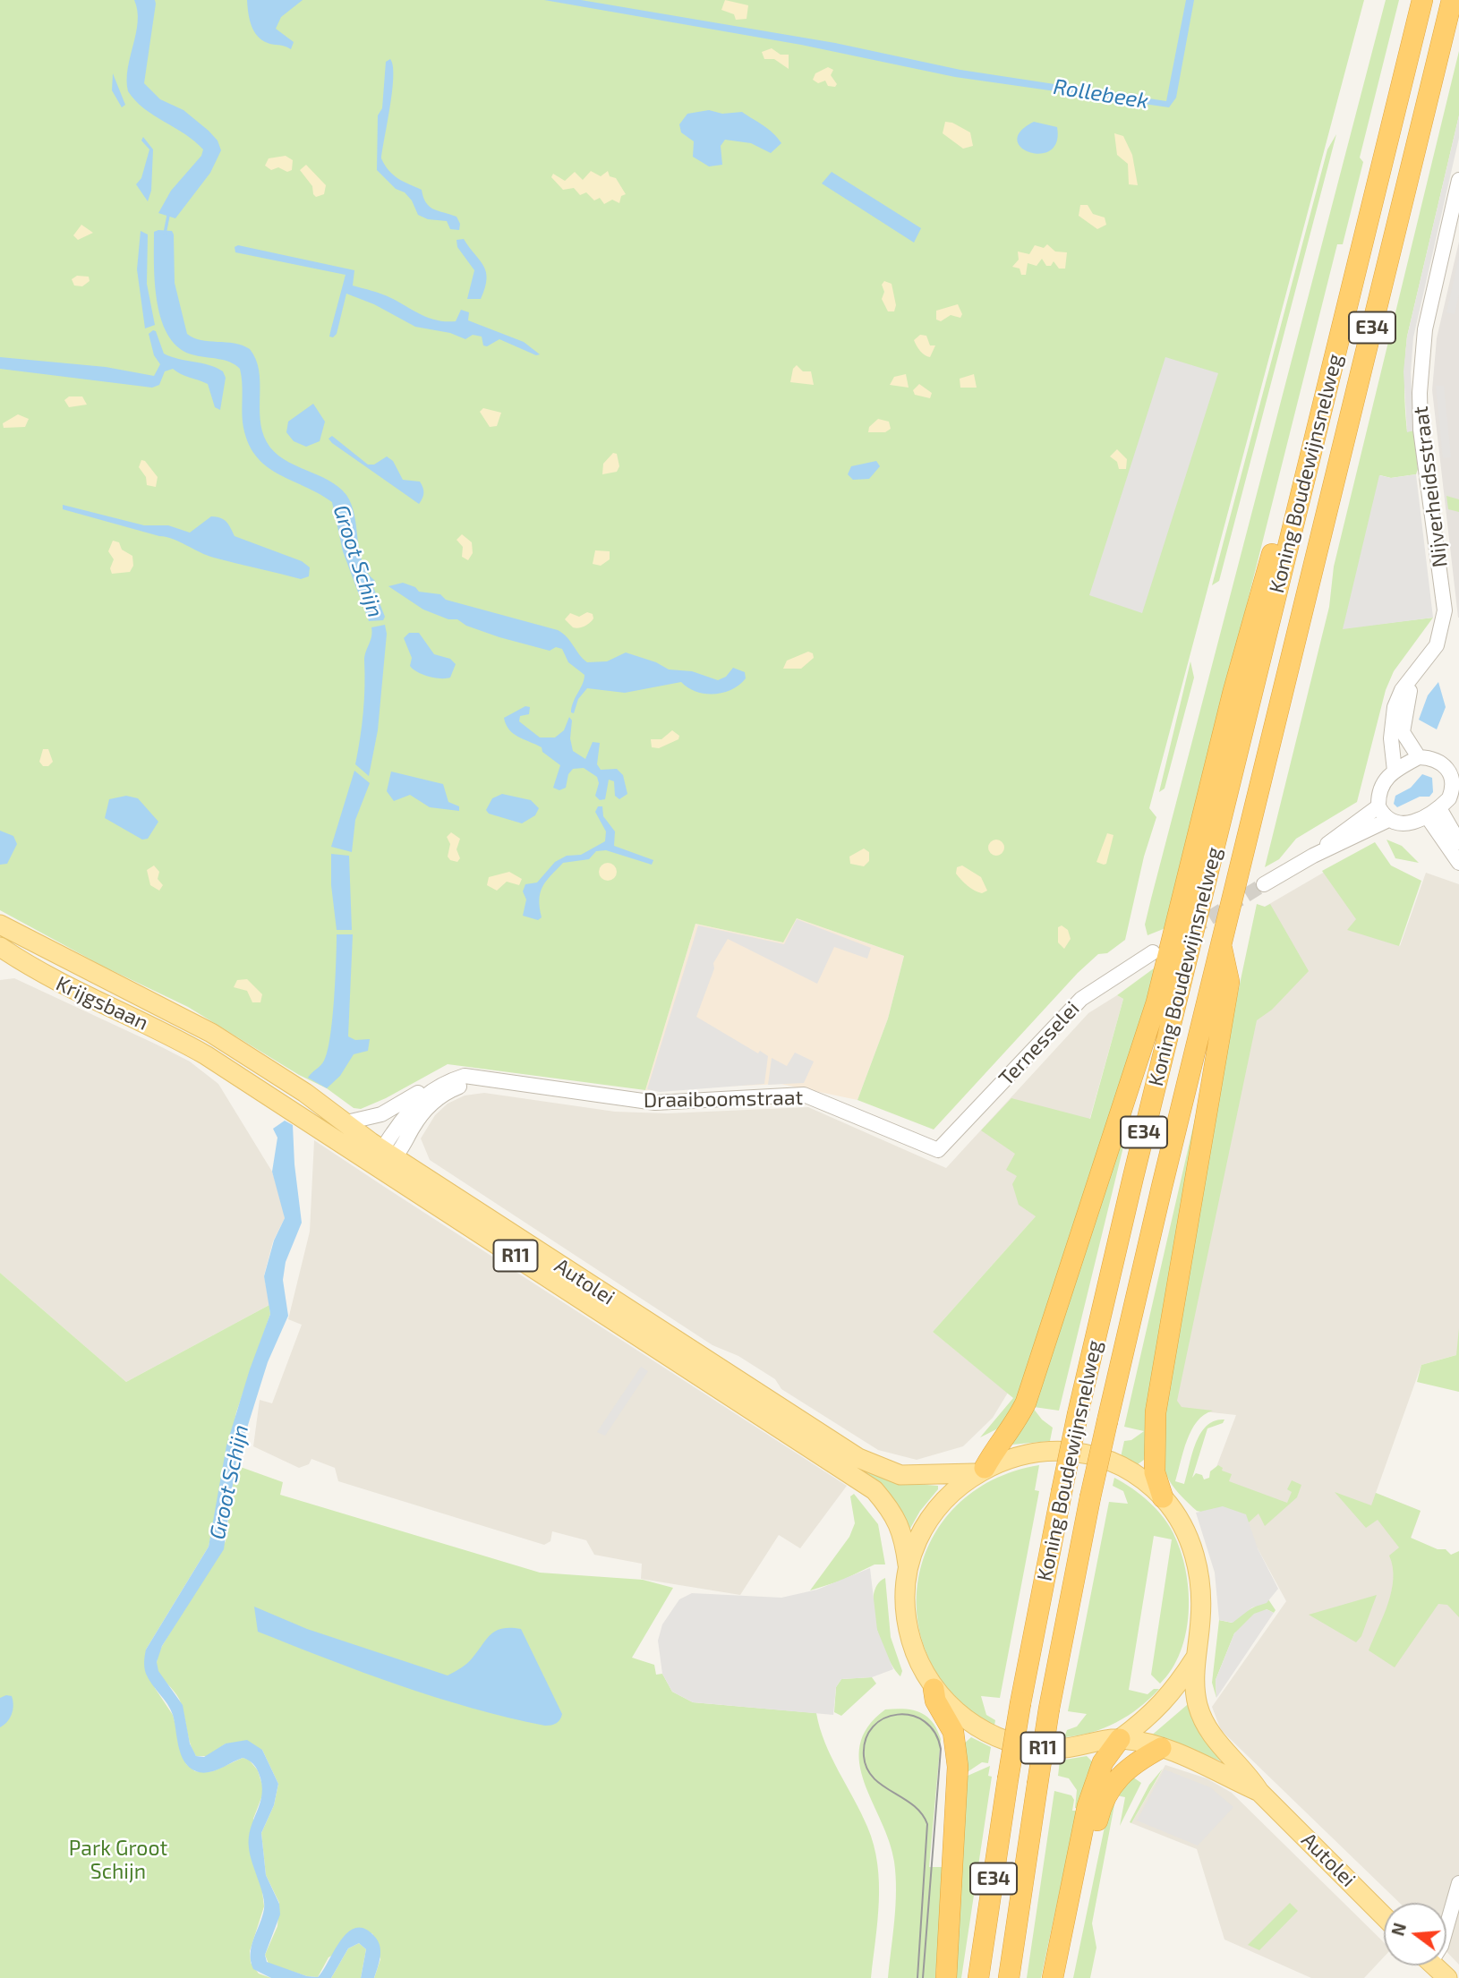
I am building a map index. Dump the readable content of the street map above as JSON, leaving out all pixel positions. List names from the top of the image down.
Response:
{
  "streets": {
    "highway": ["E34", "Koning Boudewijnsnelweg"],
    "main road": ["Krijgsbaan", "R11", "Autolei"],
    "street": ["Nijverheidsstraat", "Ternesselei", "Draaiboomstraat"]
  },
  "crossings": [
    ["Krijgsbaan", "Autolei"],
    ["Ternesselei", "Draaiboomstraat"],
    ["Draaiboomstraat", "Autolei"]
  ],
  "water": ["Rollebeek", "Groot Schijn"],
  "parks": ["Park Groot Schijn"],
  "north": "left"
}
